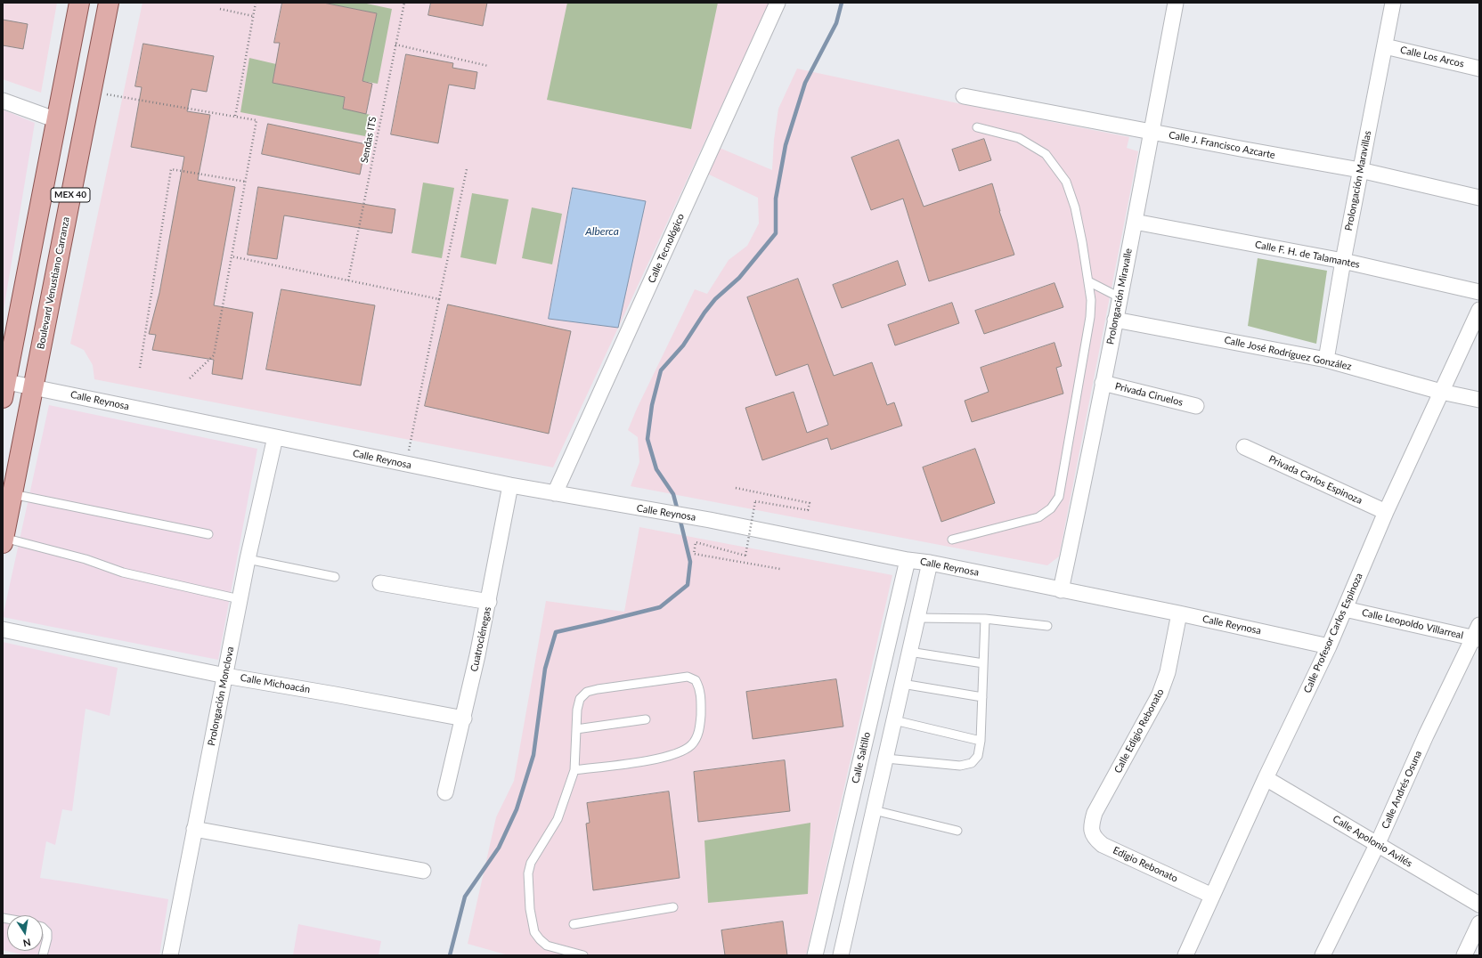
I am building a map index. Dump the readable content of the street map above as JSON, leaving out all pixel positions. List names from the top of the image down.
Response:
{
  "streets": {
    "main road": ["MEX 40", "Boulevard Venustiano Carranza"],
    "street": [
      "Calle Los Arcos",
      "Calle J. Francisco Azcarte",
      "Prolongación Maravillas",
      "Calle Tecnológico",
      "Calle F. H. de Talamantes",
      "Prolongación Miravalle",
      "Calle José Rodríguez González",
      "Privada Ciruelos",
      "Calle Reynosa",
      "Privada Carlos Espinoza",
      "Calle Leopoldo Villarreal",
      "Calle Profesor Carlos Espinoza",
      "Cuatrociénegas",
      "Calle Michoacán",
      "Prolongación Monclova",
      "Calle Edigio Rebonato",
      "Calle Saltillo",
      "Calle Andrés Osuna",
      "Calle Apolonio Avilés",
      "Edigio Rebonato"
    ],
    "path": ["Sendas ITS"]
  },
  "crossings": [
    ["Calle Los Arcos", "Prolongación Maravillas"],
    ["Calle J. Francisco Azcarte", "Prolongación Maravillas"],
    ["Calle J. Francisco Azcarte", "Prolongación Miravalle"],
    ["Prolongación Maravillas", "Calle F. H. de Talamantes"],
    ["Prolongación Maravillas", "Calle José Rodríguez González"],
    ["MEX 40", "Calle Reynosa"],
    ["Calle Tecnológico", "Calle Reynosa"],
    ["Calle F. H. de Talamantes", "Prolongación Miravalle"],
    ["Boulevard Venustiano Carranza", "Calle Reynosa"],
    ["Prolongación Miravalle", "Calle José Rodríguez González"],
    ["Prolongación Miravalle", "Privada Ciruelos"],
    ["Prolongación Miravalle", "Calle Reynosa"],
    ["Calle José Rodríguez González", "Calle Profesor Carlos Espinoza"],
    ["Calle Reynosa", "Calle Profesor Carlos Espinoza"],
    ["Calle Reynosa", "Cuatrociénegas"],
    ["Calle Reynosa", "Prolongación Monclova"],
    ["Calle Reynosa", "Calle Edigio Rebonato"],
    ["Calle Reynosa", "Calle Saltillo"],
    ["Privada Carlos Espinoza", "Calle Profesor Carlos Espinoza"],
    ["Calle Leopoldo Villarreal", "Calle Profesor Carlos Espinoza"],
    ["Calle Leopoldo Villarreal", "Calle Andrés Osuna"],
    ["Calle Profesor Carlos Espinoza", "Calle Apolonio Avilés"],
    ["Calle Profesor Carlos Espinoza", "Edigio Rebonato"],
    ["Cuatrociénegas", "Calle Michoacán"],
    ["Calle Michoacán", "Prolongación Monclova"],
    ["Calle Edigio Rebonato", "Edigio Rebonato"],
    ["Calle Andrés Osuna", "Calle Apolonio Avilés"]
  ],
  "water": ["Alberca"],
  "north": "bottom"
}
